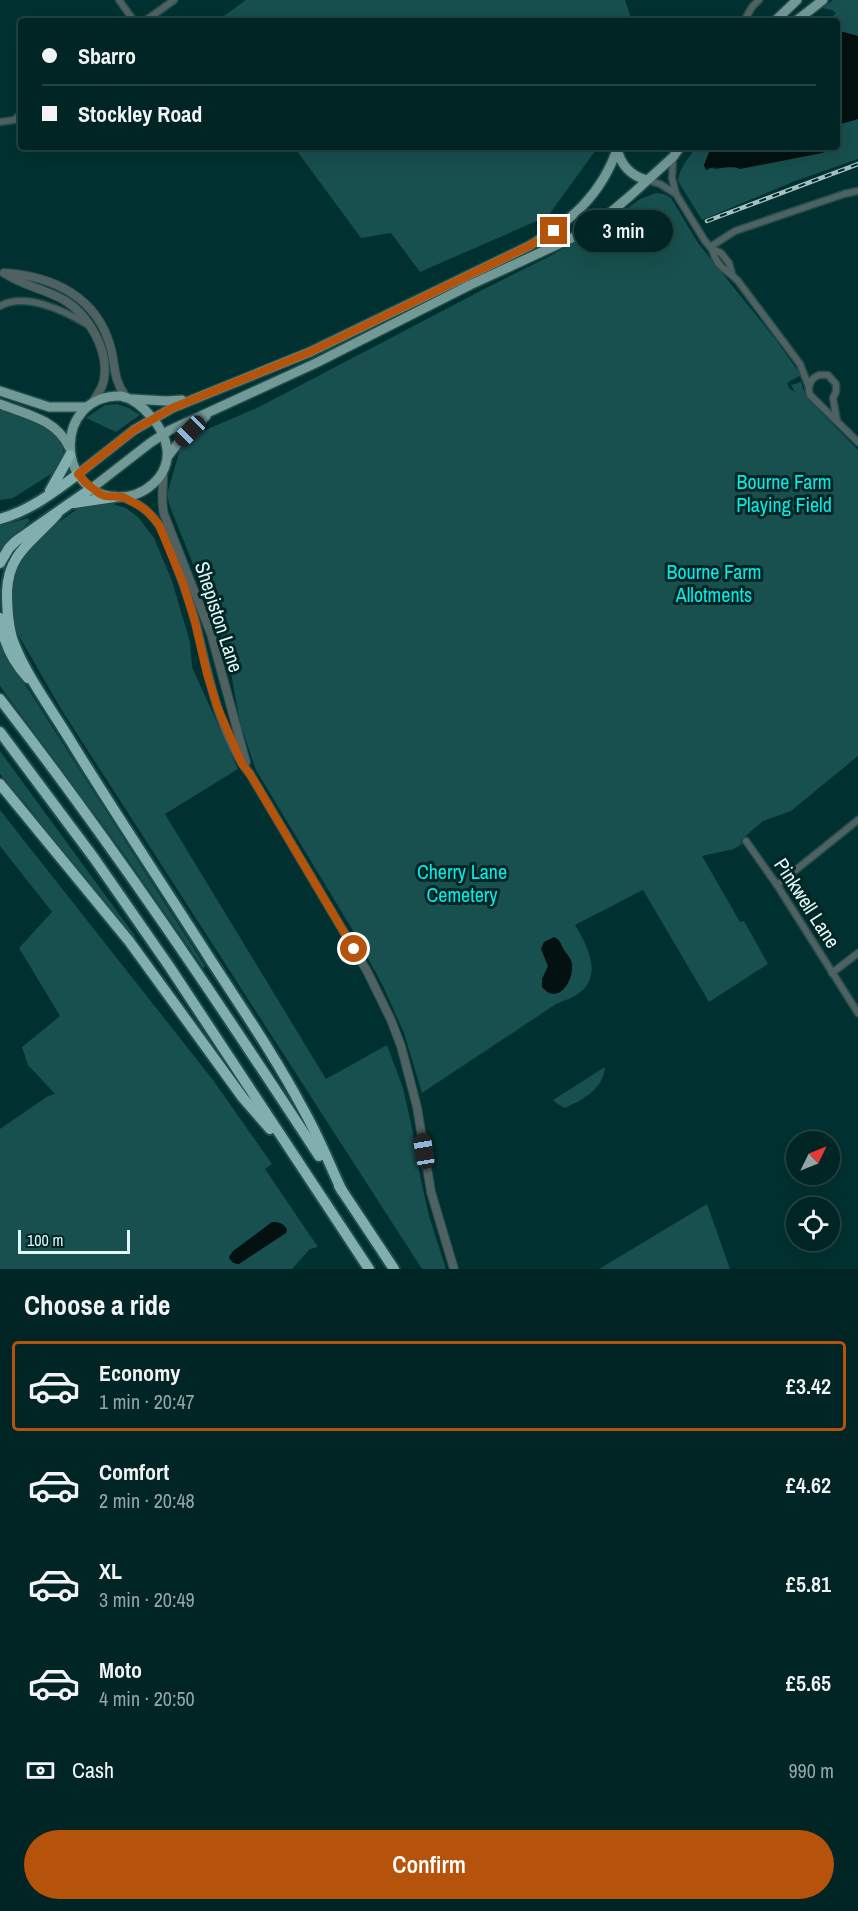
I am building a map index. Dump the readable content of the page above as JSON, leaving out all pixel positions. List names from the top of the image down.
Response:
{
  "streets": {
    "street": ["Shepiston Lane", "Pinkwell Lane"]
  },
  "parks": ["Bourne Farm Playing Field", "Bourne Farm Allotments", "Cherry Lane Cemetery"],
  "scale_bar": "100 m",
  "north": "top right",
  "page": {
    "banner": ["Sbarro", "Stockley Road"],
    "bubble": "3 min",
    "scale": "100 m",
    "heading": "Choose a ride",
    "list": [
      {
        "name": "Economy",
        "note": "1 min · 20:47",
        "value": "£3.42"
      },
      {
        "name": "Comfort",
        "note": "2 min · 20:48",
        "value": "£4.62"
      },
      {
        "name": "XL",
        "note": "3 min · 20:49",
        "value": "£5.81"
      },
      {
        "name": "Moto",
        "note": "4 min · 20:50",
        "value": "£5.65"
      }
    ],
    "pay": ["Cash", "990 m"],
    "buttons": "Confirm"
  }
}
